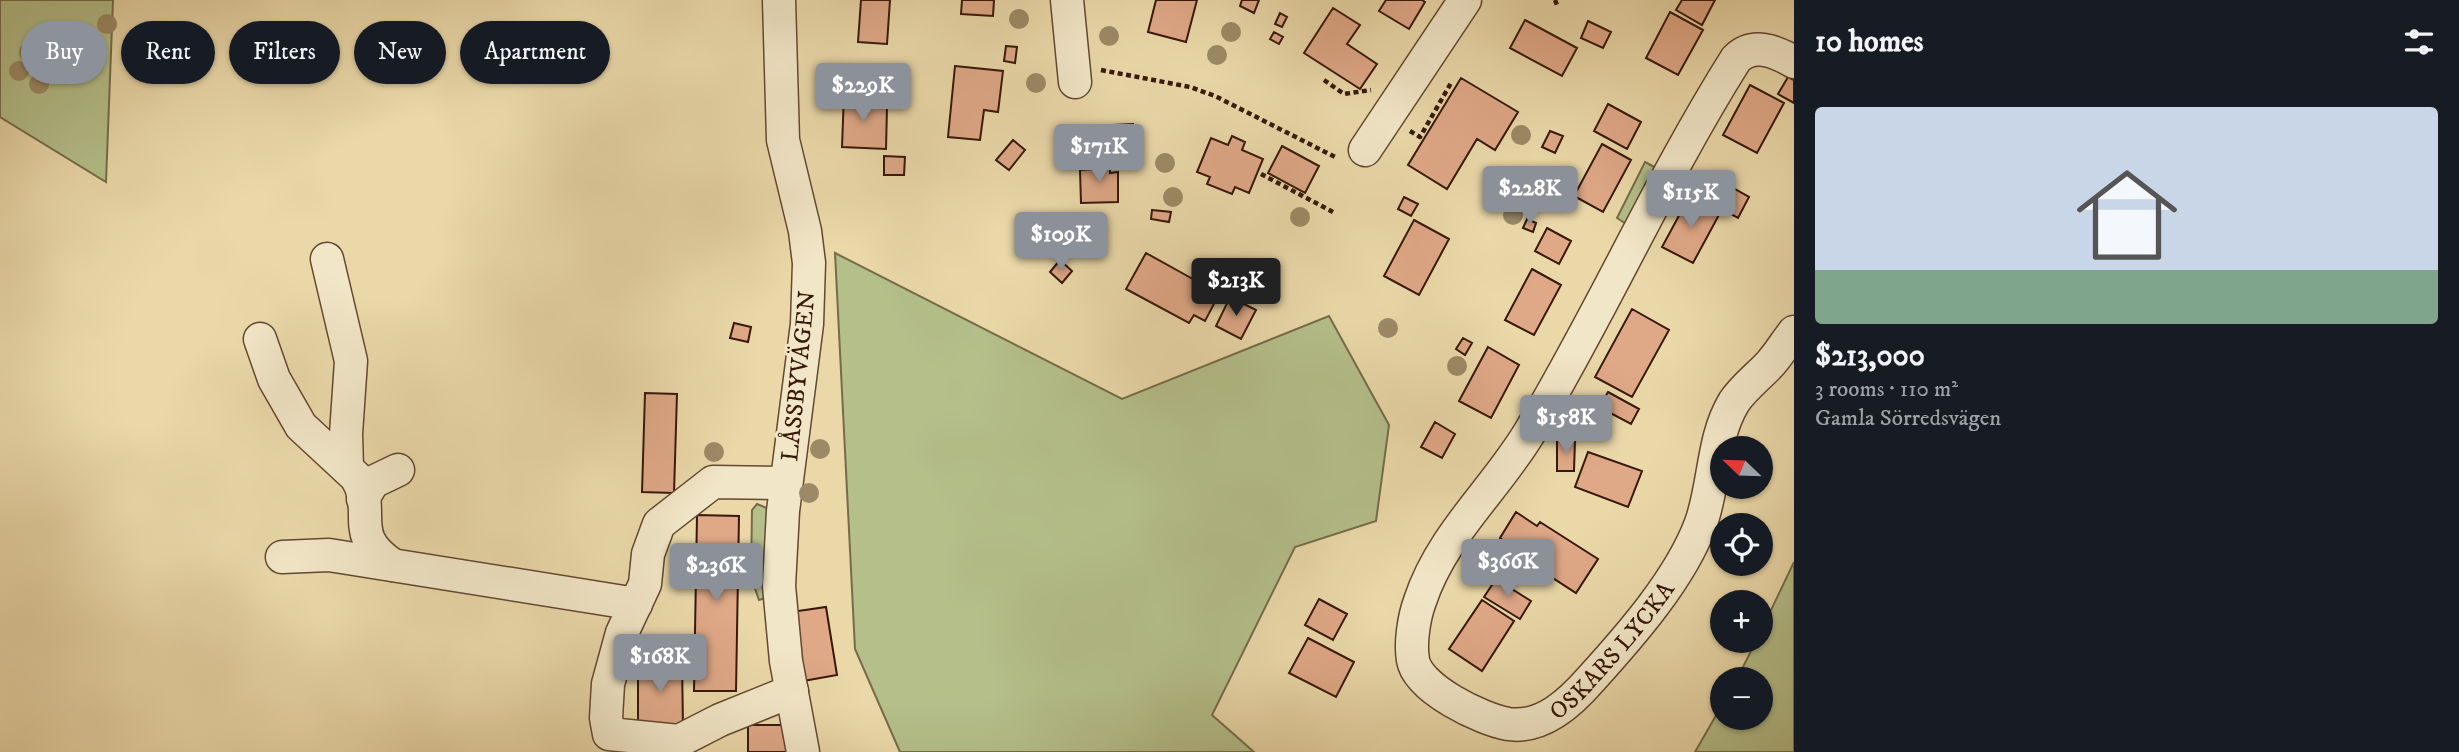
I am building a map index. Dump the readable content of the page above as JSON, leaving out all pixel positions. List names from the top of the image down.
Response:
{
  "streets": {
    "street": ["LÅSSBYVÄGEN", "OSKARS LYCKA"]
  },
  "north": "top left",
  "page": {
    "heading": "10 homes",
    "chip": [
      "Buy",
      "Rent",
      "Filters",
      "New",
      "Apartment"
    ],
    "price": [
      "$229K",
      "$171K",
      "$228K",
      "$115K",
      "$109K",
      "$213K",
      "$158K",
      "$366K",
      "$236K",
      "$168K"
    ],
    "list": [
      {
        "name": "$213,000",
        "note": "3 rooms · 110 m² · Gamla Sörredsvägen"
      }
    ],
    "map_buttons": ["+", "−"]
  }
}
